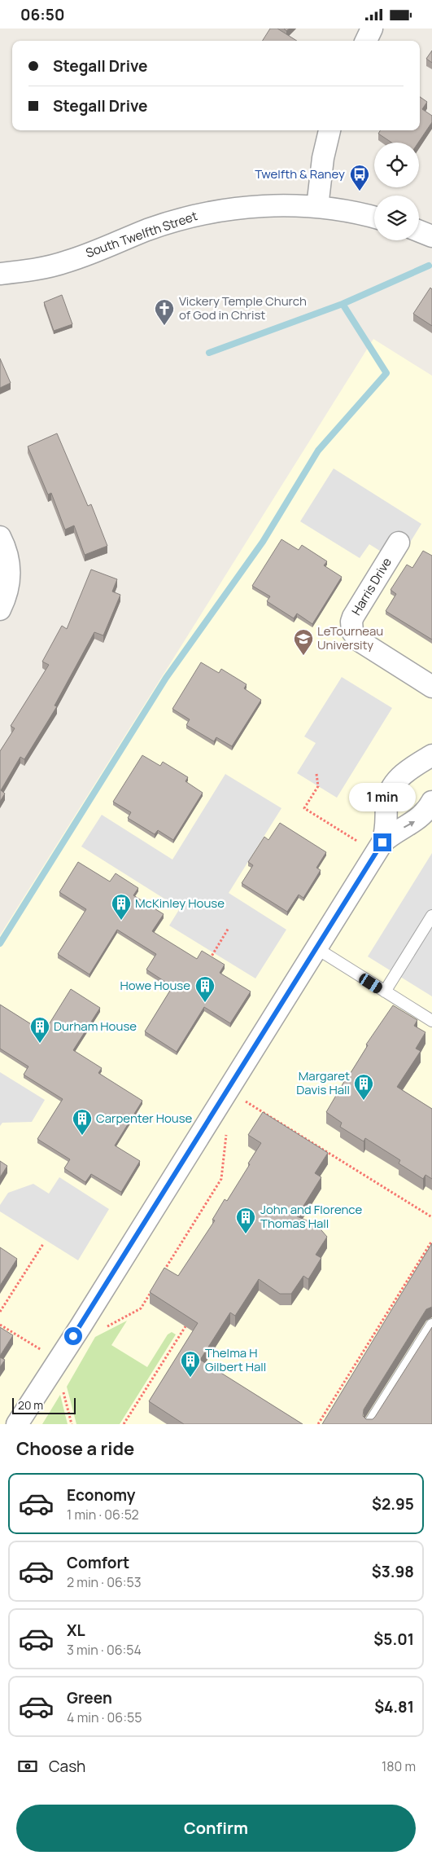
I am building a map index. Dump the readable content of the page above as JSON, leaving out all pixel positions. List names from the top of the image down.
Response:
{
  "streets": {
    "street": ["South Twelfth Street", "Harris Drive"]
  },
  "places": {
    "bus stop": ["Twelfth & Raney"],
    "church": ["Vickery Temple Church of God in Christ"],
    "school or university": ["LeTourneau University"],
    "building": [
      "McKinley House",
      "Howe House",
      "Durham House",
      "Margaret Davis Hall",
      "Carpenter House",
      "John and Florence Thomas Hall",
      "Thelma H Gilbert Hall"
    ]
  },
  "scale_bar": "20 m",
  "page": {
    "status": "06:50",
    "banner": ["Stegall Drive", "Stegall Drive"],
    "bubble": "1 min",
    "scale": "20 m",
    "heading": "Choose a ride",
    "list": [
      {
        "name": "Economy",
        "note": "1 min · 06:52",
        "value": "$2.95"
      },
      {
        "name": "Comfort",
        "note": "2 min · 06:53",
        "value": "$3.98"
      },
      {
        "name": "XL",
        "note": "3 min · 06:54",
        "value": "$5.01"
      },
      {
        "name": "Green",
        "note": "4 min · 06:55",
        "value": "$4.81"
      }
    ],
    "pay": ["Cash", "180 m"],
    "buttons": "Confirm"
  }
}
